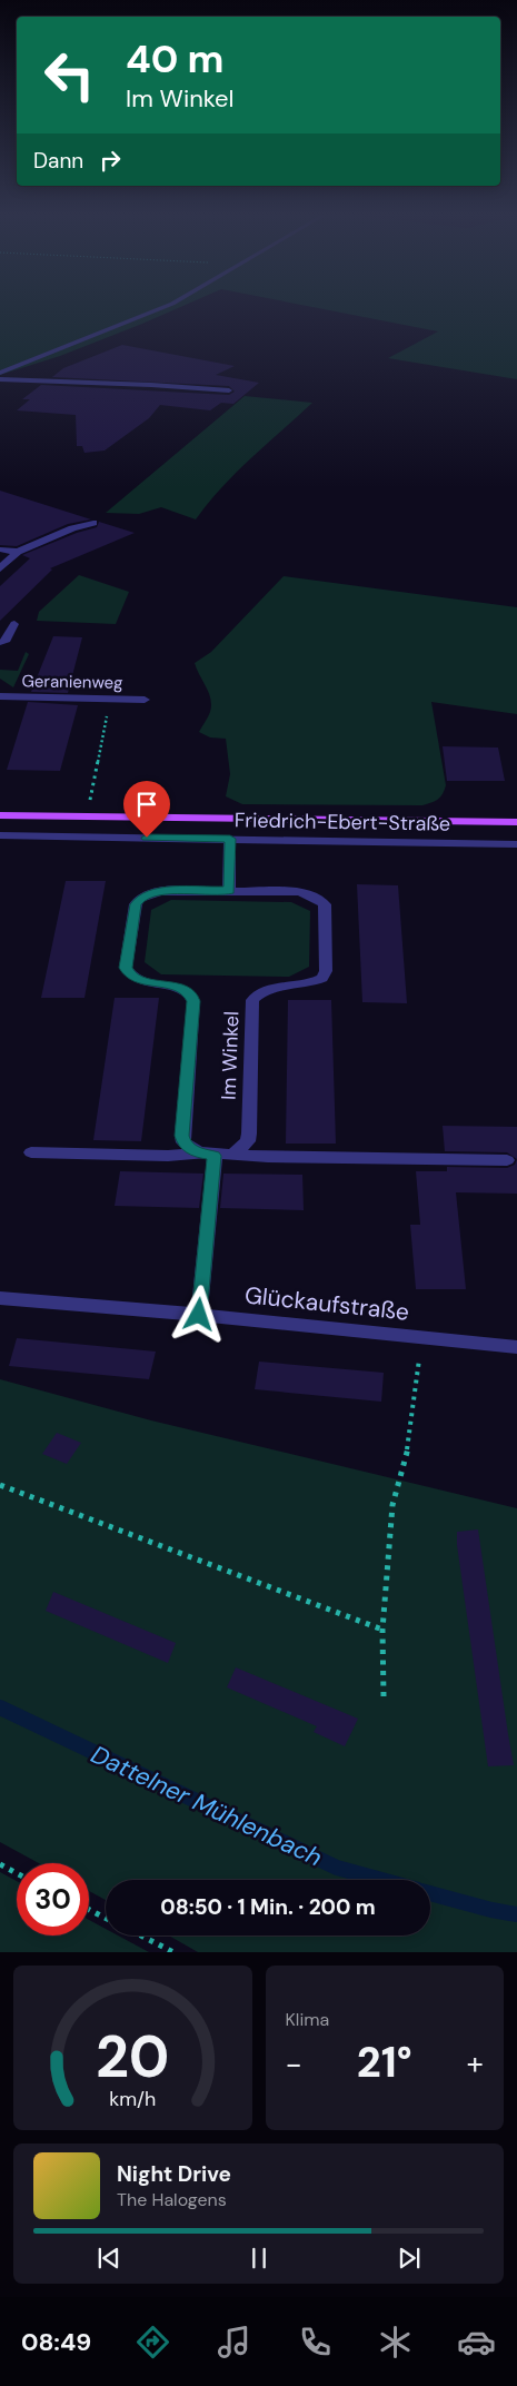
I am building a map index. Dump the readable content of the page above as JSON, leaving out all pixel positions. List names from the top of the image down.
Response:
{
  "streets": {
    "main road": ["Friedrich-Ebert-Straße"],
    "street": ["Geranienweg", "Im Winkel", "Glückaufstraße"]
  },
  "water": ["Dattelner Mühlenbach"],
  "page": {
    "turn": ["40 m", "Im Winkel"],
    "then": "Dann",
    "limit": "30",
    "trip": "08:50 · 1 Min. · 200 m",
    "tile": "Klima",
    "heat": ["−", "21°", "+"],
    "song": ["Night Drive", "The Halogens"],
    "tabs": "08:49",
    "gauge": ["20", "km/h"]
  }
}
